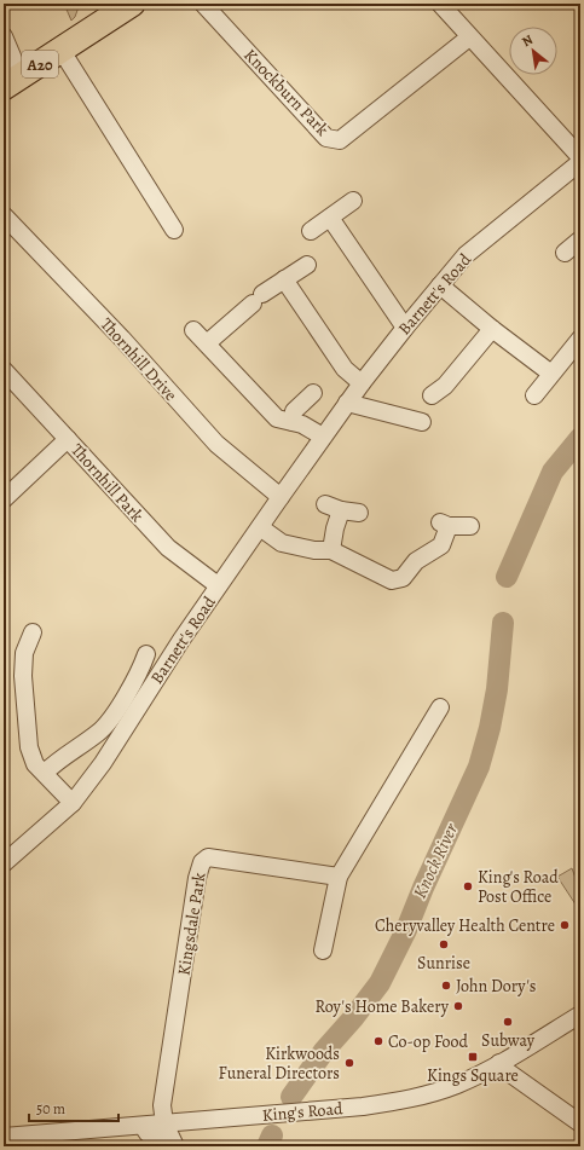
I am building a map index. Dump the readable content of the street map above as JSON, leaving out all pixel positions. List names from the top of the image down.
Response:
{
  "streets": {
    "highway": ["A20"],
    "street": [
      "Knockburn Park",
      "Barnett's Road",
      "Thornhill Drive",
      "Thornhill Park",
      "Kingsdale Park",
      "King's Road"
    ]
  },
  "crossings": [
    ["Barnett's Road", "Thornhill Drive"],
    ["Barnett's Road", "Thornhill Park"],
    ["Kingsdale Park", "King's Road"]
  ],
  "water": ["Knock River"],
  "places": {
    "other": [
      "King's Road Post Office",
      "Cheryvalley Health Centre",
      "Sunrise",
      "John Dory's",
      "Roy's Home Bakery",
      "Subway",
      "Co-op Food",
      "Kirkwoods Funeral Directors"
    ],
    "transit": ["Kings Square"]
  },
  "scale_bar": "50 m",
  "north": "top left"
}
